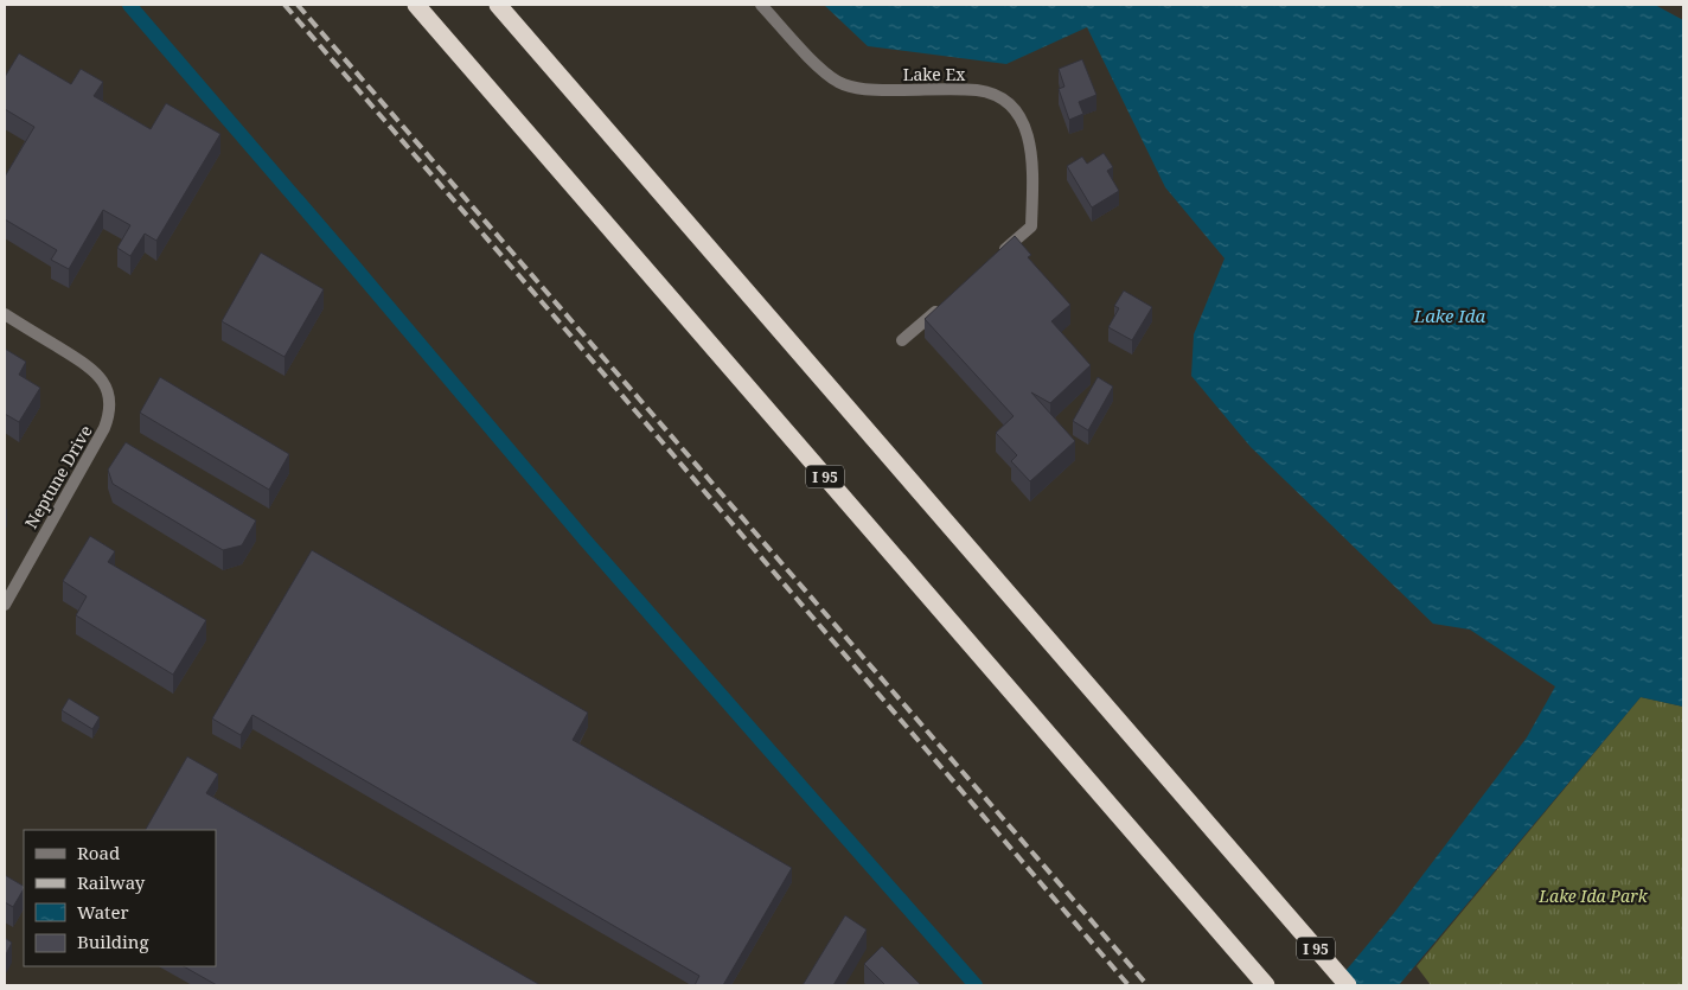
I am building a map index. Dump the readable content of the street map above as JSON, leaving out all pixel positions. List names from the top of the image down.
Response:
{
  "streets": {
    "highway": ["I 95"],
    "street": ["Lake Ex", "Neptune Drive"]
  },
  "water": ["Lake Ida"],
  "parks": ["Lake Ida Park"],
  "legend": [
    "Road",
    "Railway",
    "Water",
    "Building"
  ]
}
